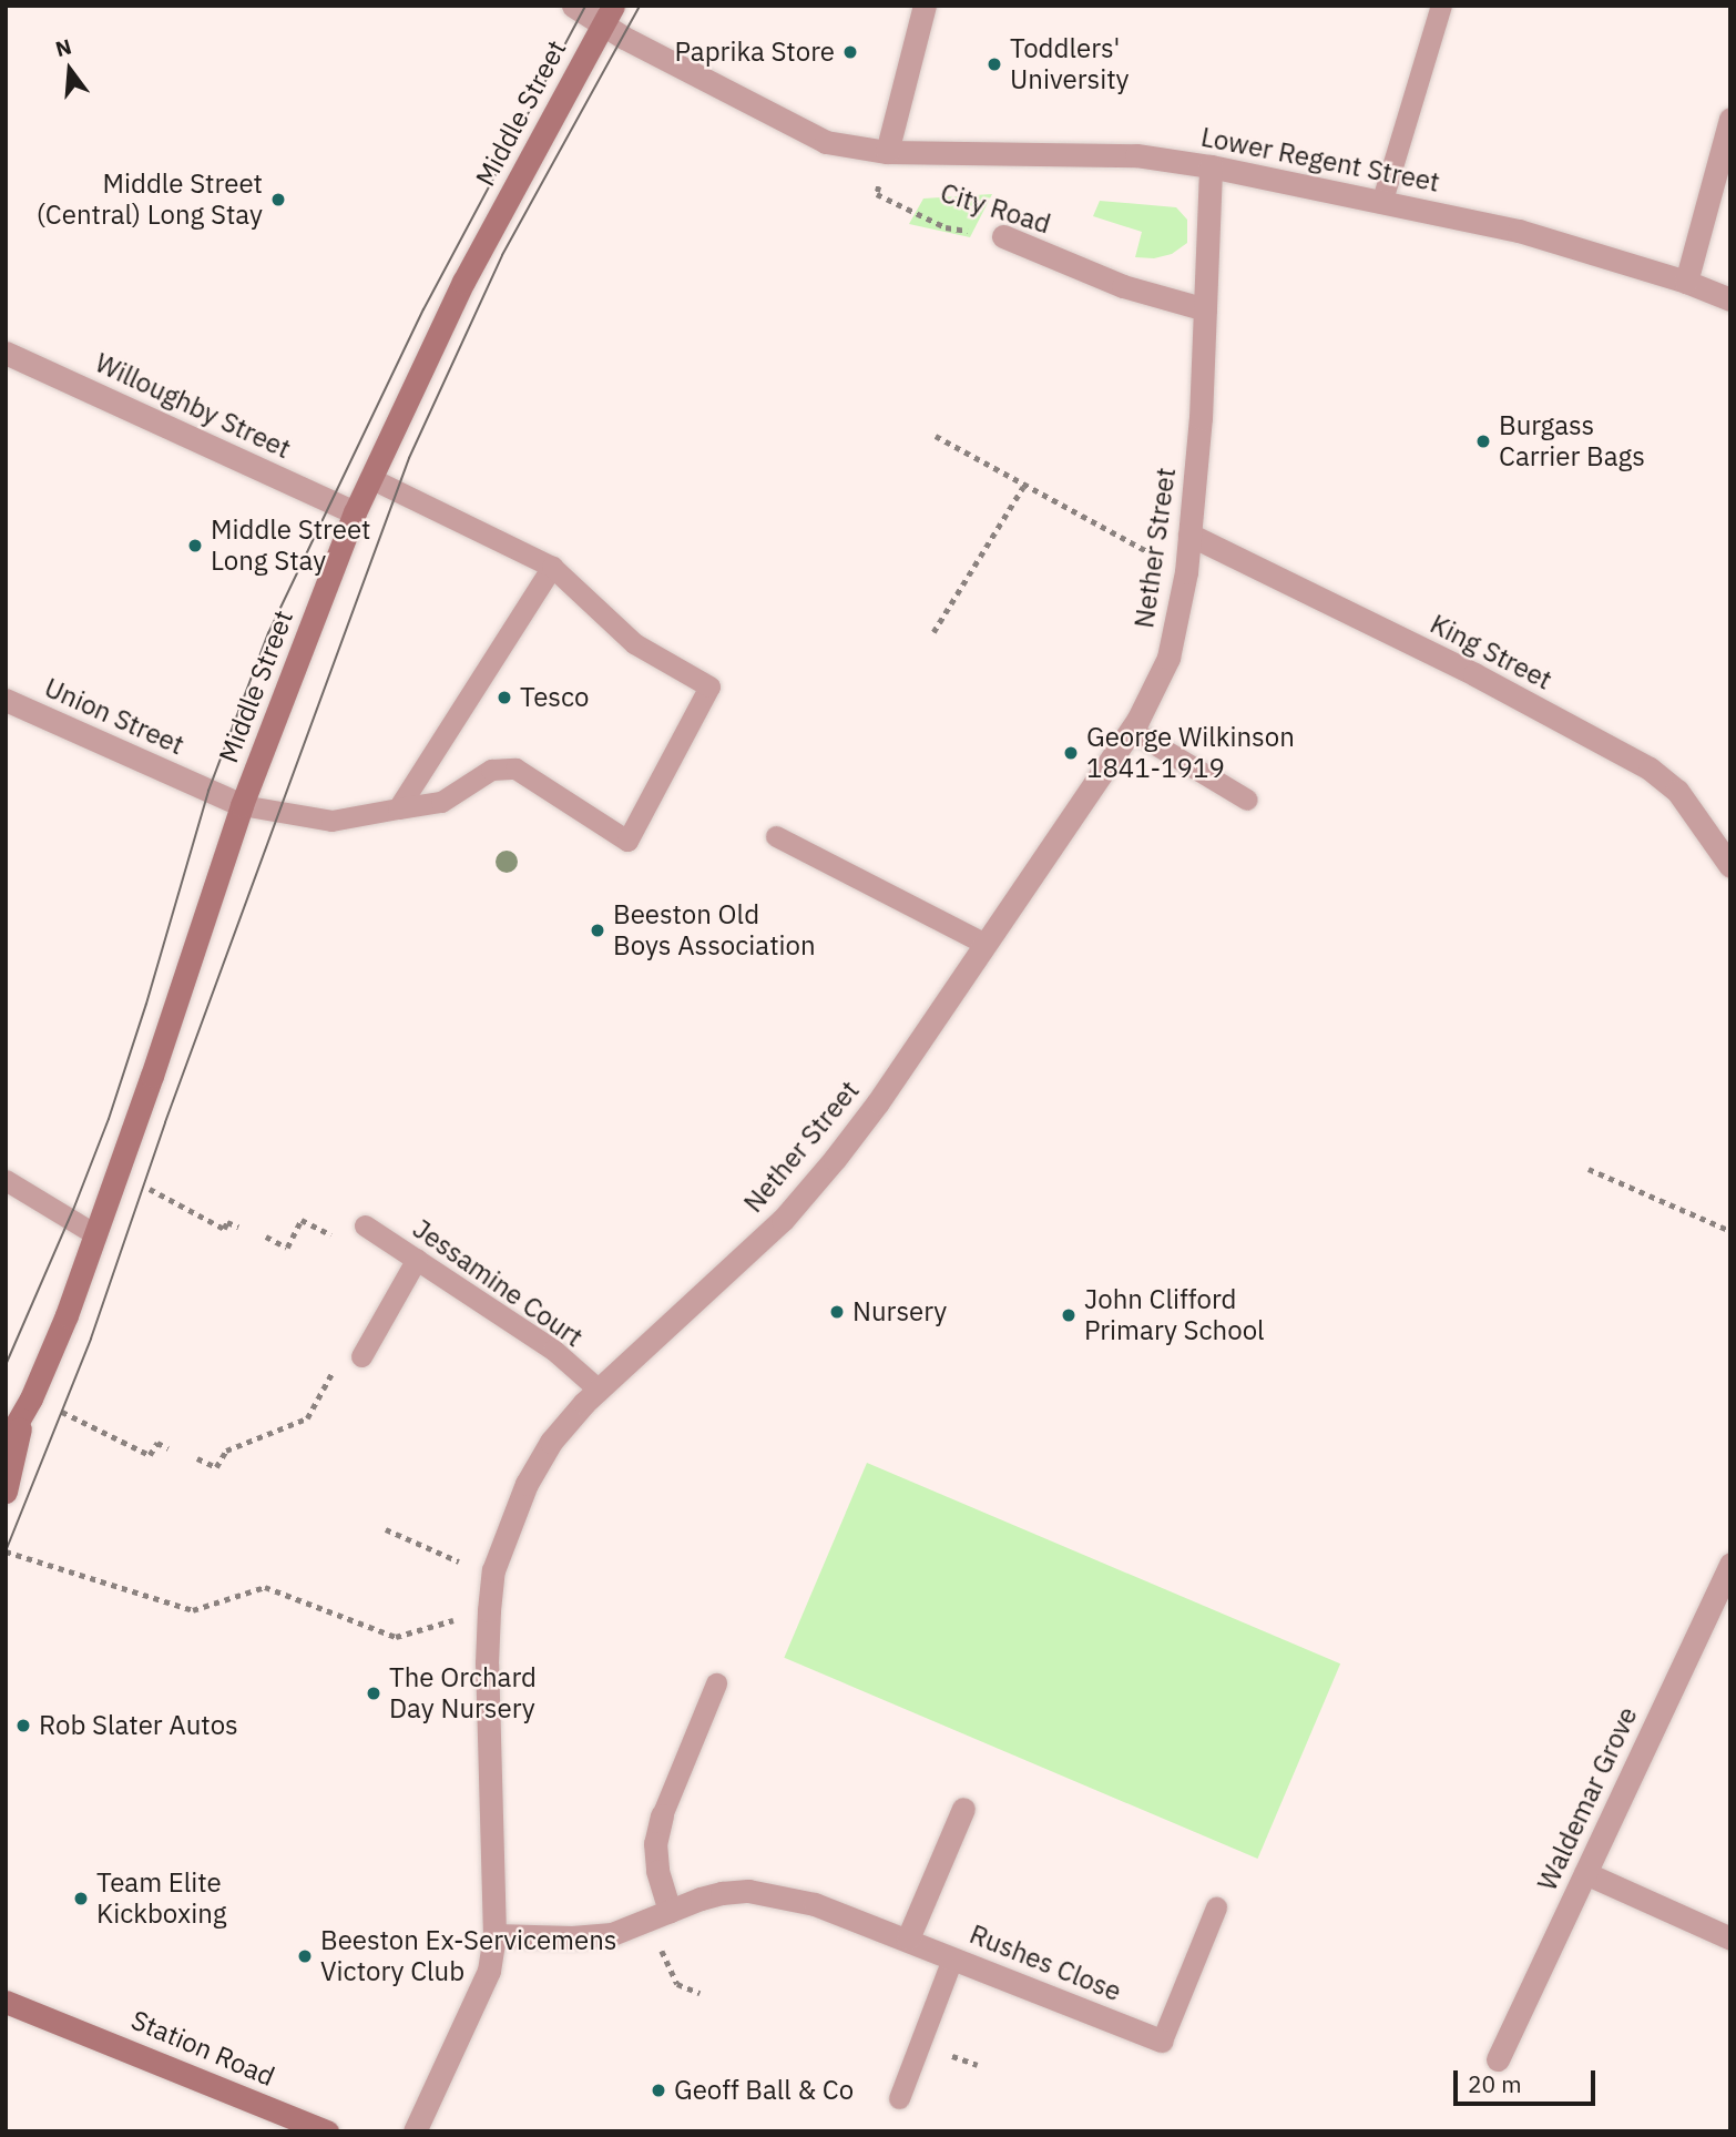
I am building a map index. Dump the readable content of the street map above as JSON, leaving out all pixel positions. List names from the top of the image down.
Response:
{
  "streets": {
    "main road": ["Middle Street", "Station Road"],
    "street": [
      "Lower Regent Street",
      "City Road",
      "Willoughby Street",
      "Nether Street",
      "King Street",
      "Union Street",
      "Waldemar Grove",
      "Rushes Close"
    ],
    "lane": ["Jessamine Court"]
  },
  "crossings": [
    ["Middle Street", "Willoughby Street"],
    ["Middle Street", "Union Street"],
    ["Lower Regent Street", "City Road"],
    ["Lower Regent Street", "Nether Street"],
    ["City Road", "Nether Street"],
    ["Nether Street", "King Street"],
    ["Nether Street", "Jessamine Court"],
    ["Nether Street", "Rushes Close"]
  ],
  "places": [
    "Paprika Store",
    "Toddlers' University",
    "Middle Street (Central) Long Stay",
    "Burgass Carrier Bags",
    "Middle Street Long Stay",
    "Tesco",
    "George Wilkinson 1841-1919",
    "Beeston Old Boys Association",
    "Nursery",
    "John Clifford Primary School",
    "The Orchard Day Nursery",
    "Rob Slater Autos",
    "Team Elite Kickboxing",
    "Beeston Ex-Servicemens Victory Club",
    "Geoff Ball & Co"
  ],
  "scale_bar": "20 m",
  "north": "top"
}
